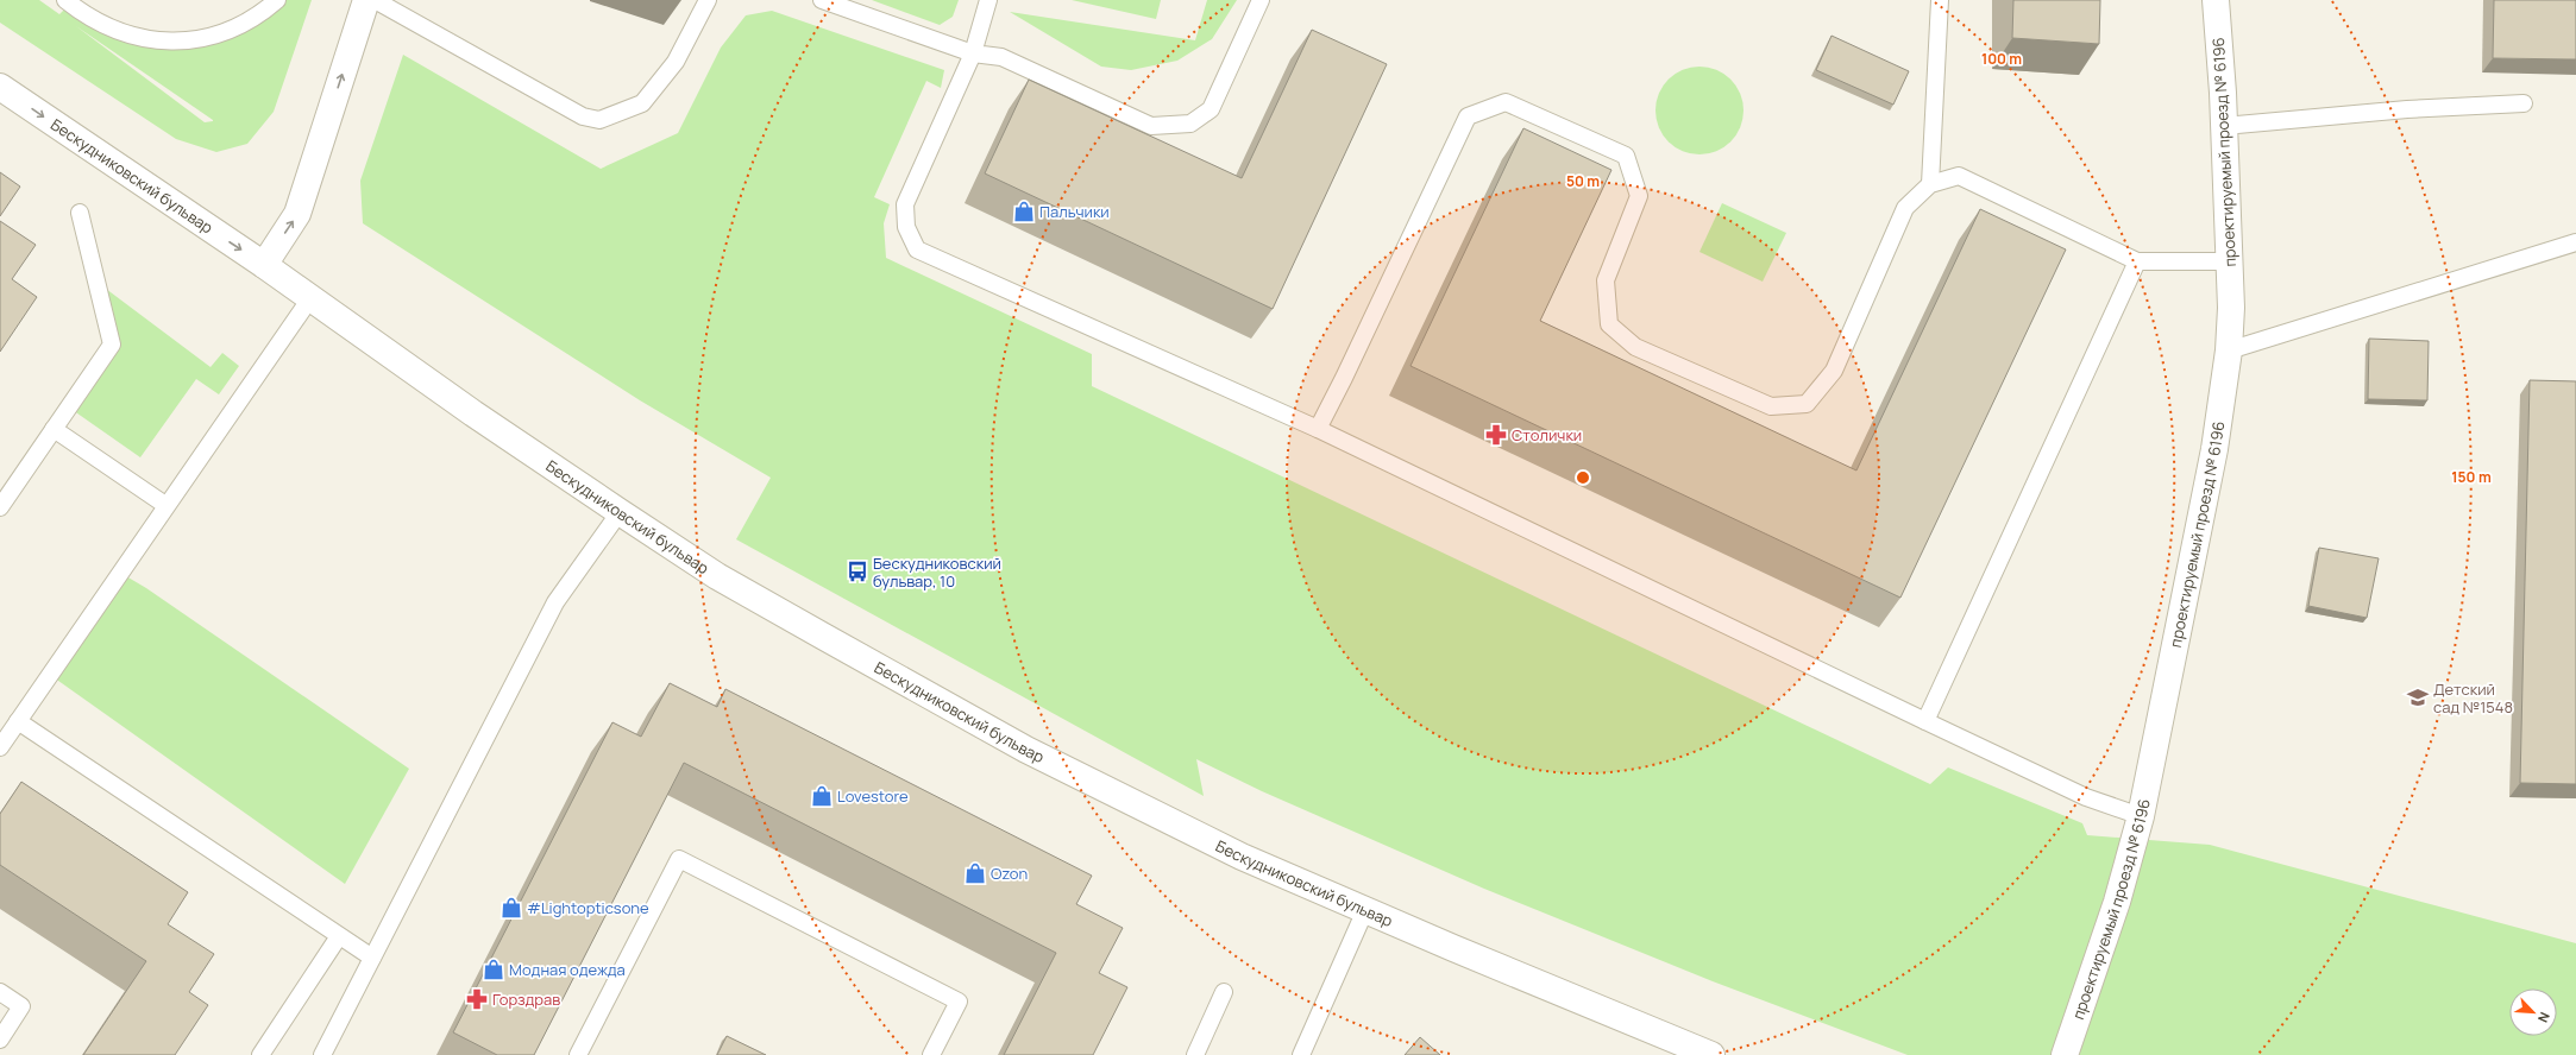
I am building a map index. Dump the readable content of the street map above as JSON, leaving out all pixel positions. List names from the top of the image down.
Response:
{
  "streets": {
    "street": ["проектируемый проезд № 6196", "Бескудниковский бульвар"]
  },
  "places": {
    "shop": [
      "Пальчики",
      "Lovestore",
      "Ozon",
      "#Lightopticsone",
      "Модная одежда"
    ],
    "pharmacy": ["Столички", "Горздрав"],
    "bus stop": ["Бескудниковский бульвар, 10"],
    "school or university": ["Детский сад №1548"]
  },
  "north": "bottom right",
  "rings": ["100 m", "50 m", "150 m"]
}
